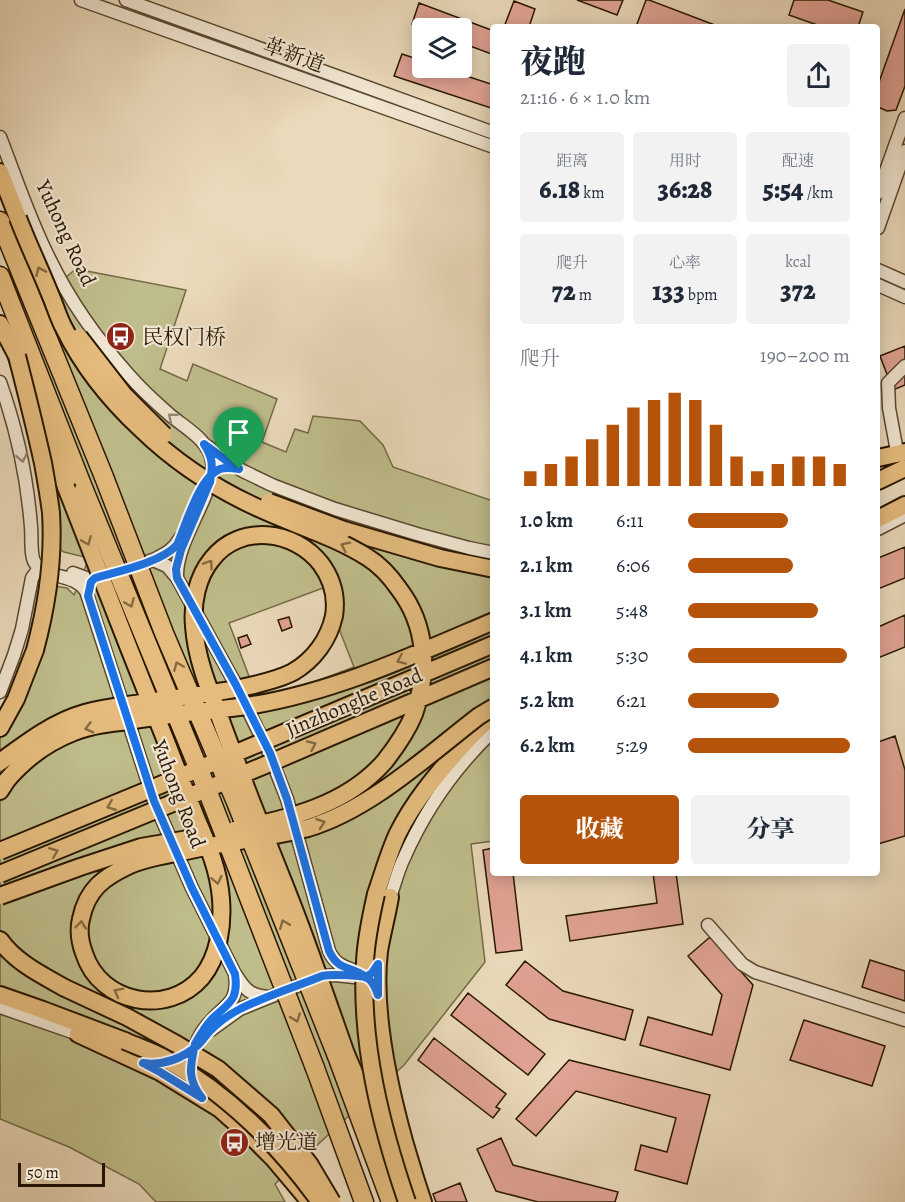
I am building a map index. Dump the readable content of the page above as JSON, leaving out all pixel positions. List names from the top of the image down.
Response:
{
  "streets": {
    "highway": ["Yuhong Road"],
    "main road": ["Jinzhonghe Road"],
    "street": ["革新道"]
  },
  "places": {
    "bus stop": ["民权门桥", "增光道"]
  },
  "scale_bar": "50 m",
  "page": {
    "heading": ["夜跑", "21:16 · 6 × 1.0 km"],
    "stats": [
      ["距离", "6.18 km"],
      ["用时", "36:28"],
      ["配速", "5:54 /km"],
      ["爬升", "72 m"],
      ["心率", "133 bpm"],
      ["kcal", "372"]
    ],
    "chart": ["爬升", "190–200 m"],
    "list": [
      {
        "name": "1.0 km",
        "note": "6:11"
      },
      {
        "name": "2.1 km",
        "note": "6:06"
      },
      {
        "name": "3.1 km",
        "note": "5:48"
      },
      {
        "name": "4.1 km",
        "note": "5:30"
      },
      {
        "name": "5.2 km",
        "note": "6:21"
      },
      {
        "name": "6.2 km",
        "note": "5:29"
      }
    ],
    "buttons": ["收藏", "分享"],
    "scale": "50 m"
  }
}
